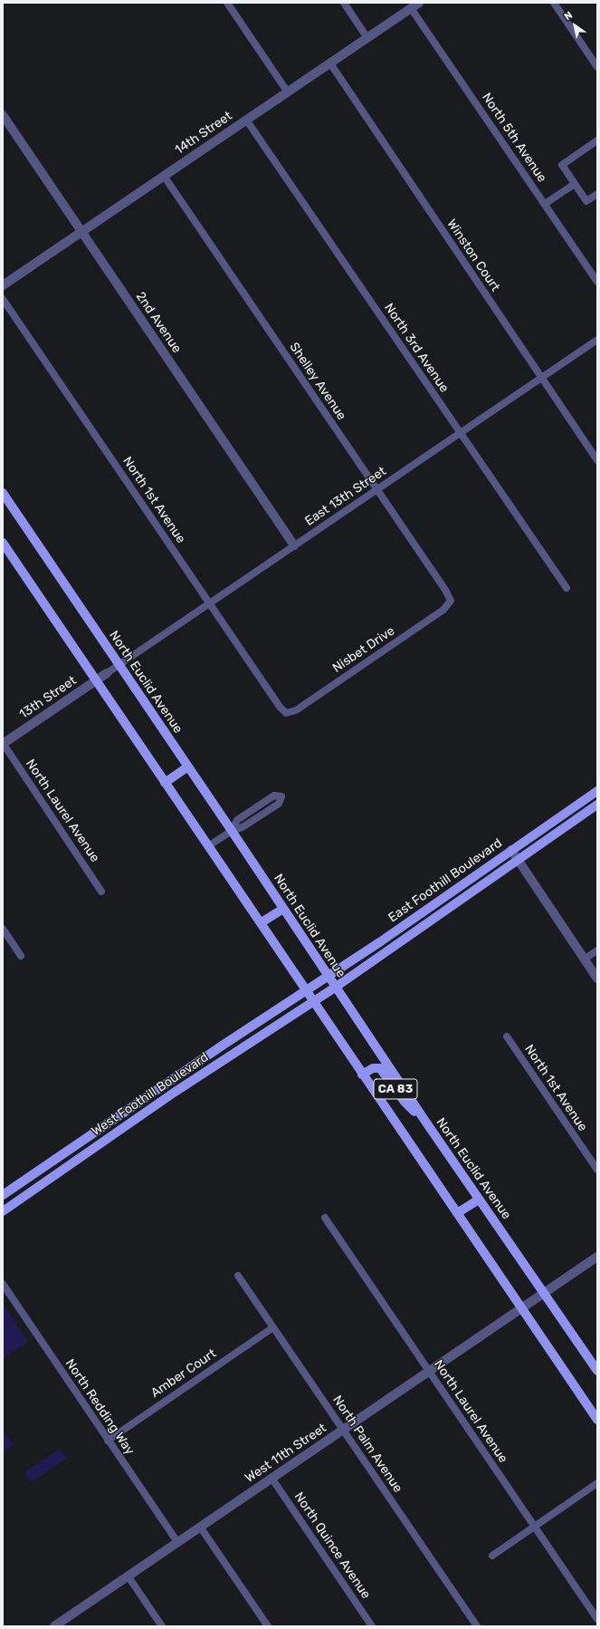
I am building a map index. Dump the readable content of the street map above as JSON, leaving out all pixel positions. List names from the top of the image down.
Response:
{
  "streets": {
    "main road": [
      "North Euclid Avenue",
      "East Foothill Boulevard",
      "CA 83",
      "West Foothill Boulevard"
    ],
    "street": [
      "14th Street",
      "North 5th Avenue",
      "Winston Court",
      "2nd Avenue",
      "North 3rd Avenue",
      "Shelley Avenue",
      "East 13th Street",
      "North 1st Avenue",
      "Nisbet Drive",
      "13th Street",
      "North Laurel Avenue",
      "Amber Court",
      "North Redding Way",
      "North Palm Avenue",
      "West 11th Street",
      "North Quince Avenue"
    ]
  },
  "crossings": [
    ["14th Street", "North 5th Avenue"],
    ["14th Street", "Winston Court"],
    ["14th Street", "2nd Avenue"],
    ["14th Street", "North 3rd Avenue"],
    ["14th Street", "Shelley Avenue"],
    ["Winston Court", "East 13th Street"],
    ["2nd Avenue", "East 13th Street"],
    ["North 3rd Avenue", "East 13th Street"],
    ["Shelley Avenue", "East 13th Street"],
    ["Shelley Avenue", "Nisbet Drive"],
    ["East 13th Street", "North 1st Avenue"],
    ["East 13th Street", "North Euclid Avenue"],
    ["East 13th Street", "13th Street"],
    ["North 1st Avenue", "Nisbet Drive"],
    ["North Euclid Avenue", "East Foothill Boulevard"],
    ["North Euclid Avenue", "CA 83"],
    ["North Euclid Avenue", "West 11th Street"],
    ["13th Street", "North Laurel Avenue"],
    ["North Laurel Avenue", "West 11th Street"],
    ["East Foothill Boulevard", "West Foothill Boulevard"],
    ["Amber Court", "North Redding Way"],
    ["Amber Court", "North Palm Avenue"],
    ["North Redding Way", "West 11th Street"],
    ["North Palm Avenue", "West 11th Street"],
    ["West 11th Street", "North Quince Avenue"]
  ],
  "north": "top left"
}
